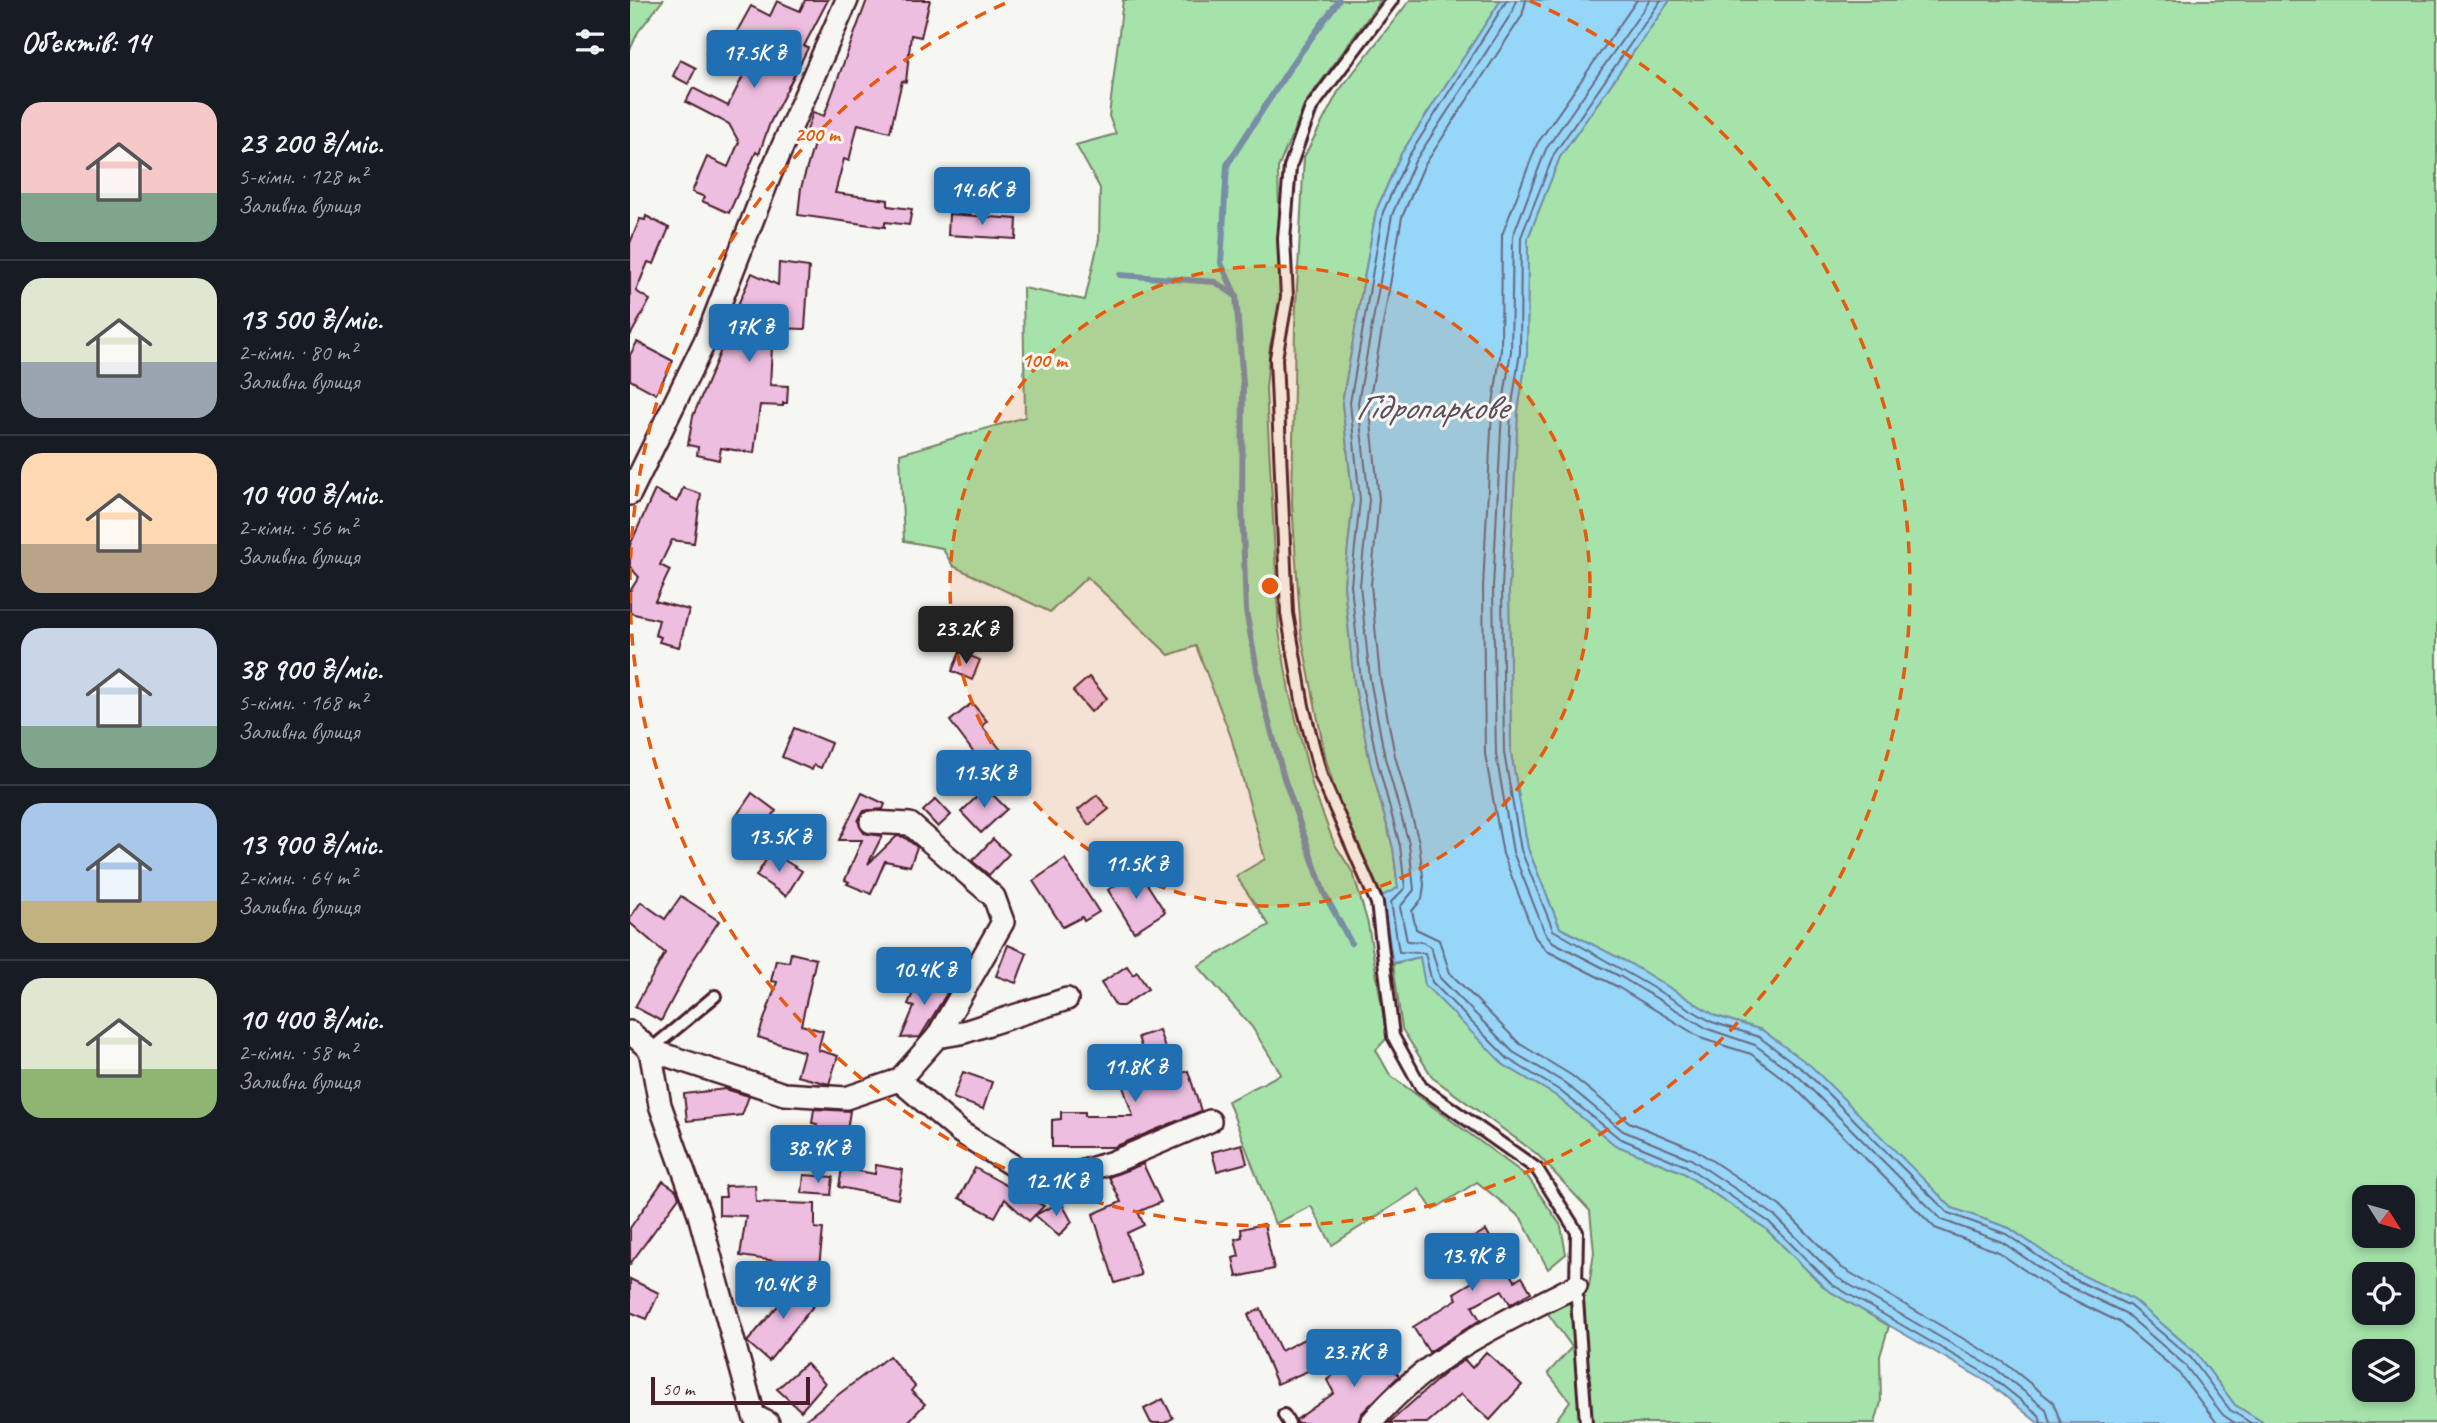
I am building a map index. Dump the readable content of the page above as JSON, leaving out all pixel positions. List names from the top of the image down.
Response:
{
  "water": ["Гідропаркове"],
  "scale_bar": "50 m",
  "north": "bottom right",
  "page": {
    "heading": "Об’єктів: 14",
    "price": [
      "17.5K ₴",
      "14.6K ₴",
      "17K ₴",
      "23.2K ₴",
      "11.3K ₴",
      "13.5K ₴",
      "11.5K ₴",
      "10.4K ₴",
      "11.8K ₴",
      "38.9K ₴",
      "12.1K ₴",
      "13.9K ₴",
      "10.4K ₴",
      "23.7K ₴"
    ],
    "list": [
      {
        "name": "23 200 ₴/міс.",
        "note": "5-кімн. · 128 m² · Заливна вулиця"
      },
      {
        "name": "13 500 ₴/міс.",
        "note": "2-кімн. · 80 m² · Заливна вулиця"
      },
      {
        "name": "10 400 ₴/міс.",
        "note": "2-кімн. · 56 m² · Заливна вулиця"
      },
      {
        "name": "38 900 ₴/міс.",
        "note": "5-кімн. · 168 m² · Заливна вулиця"
      },
      {
        "name": "13 900 ₴/міс.",
        "note": "2-кімн. · 64 m² · Заливна вулиця"
      },
      {
        "name": "10 400 ₴/міс.",
        "note": "2-кімн. · 58 m² · Заливна вулиця"
      }
    ],
    "scale": "50 m"
  },
  "rings": ["200 m", "100 m"]
}
